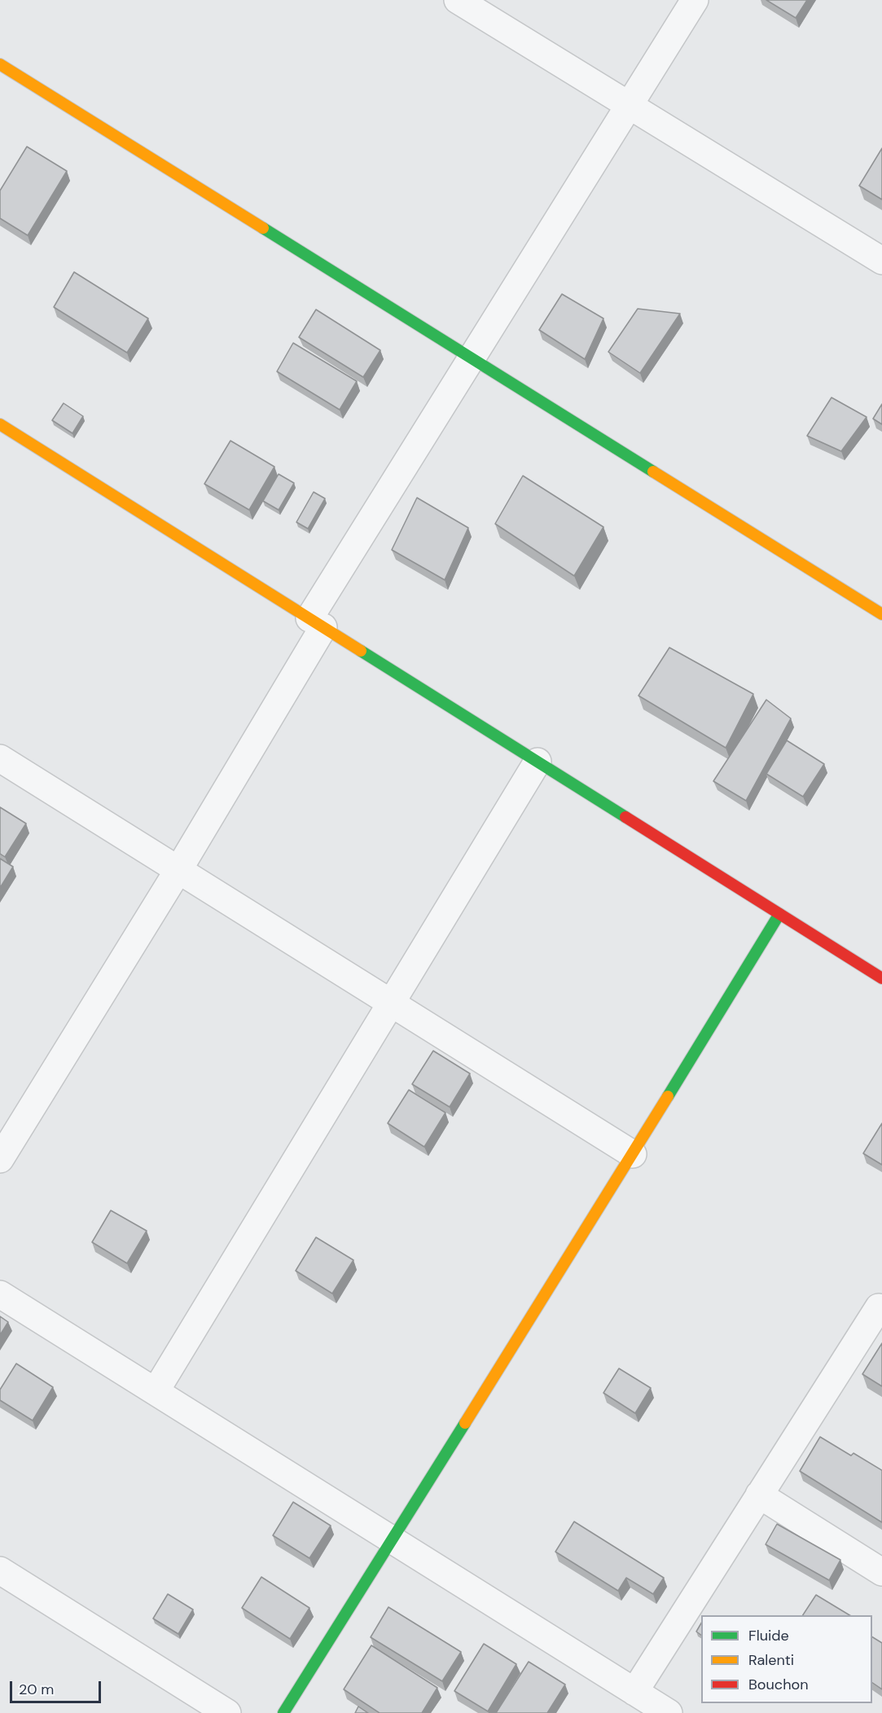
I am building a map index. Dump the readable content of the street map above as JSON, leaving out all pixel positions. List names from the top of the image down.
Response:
{
  "legend": ["Fluide", "Ralenti", "Bouchon"],
  "scale_bar": "20 m"
}
